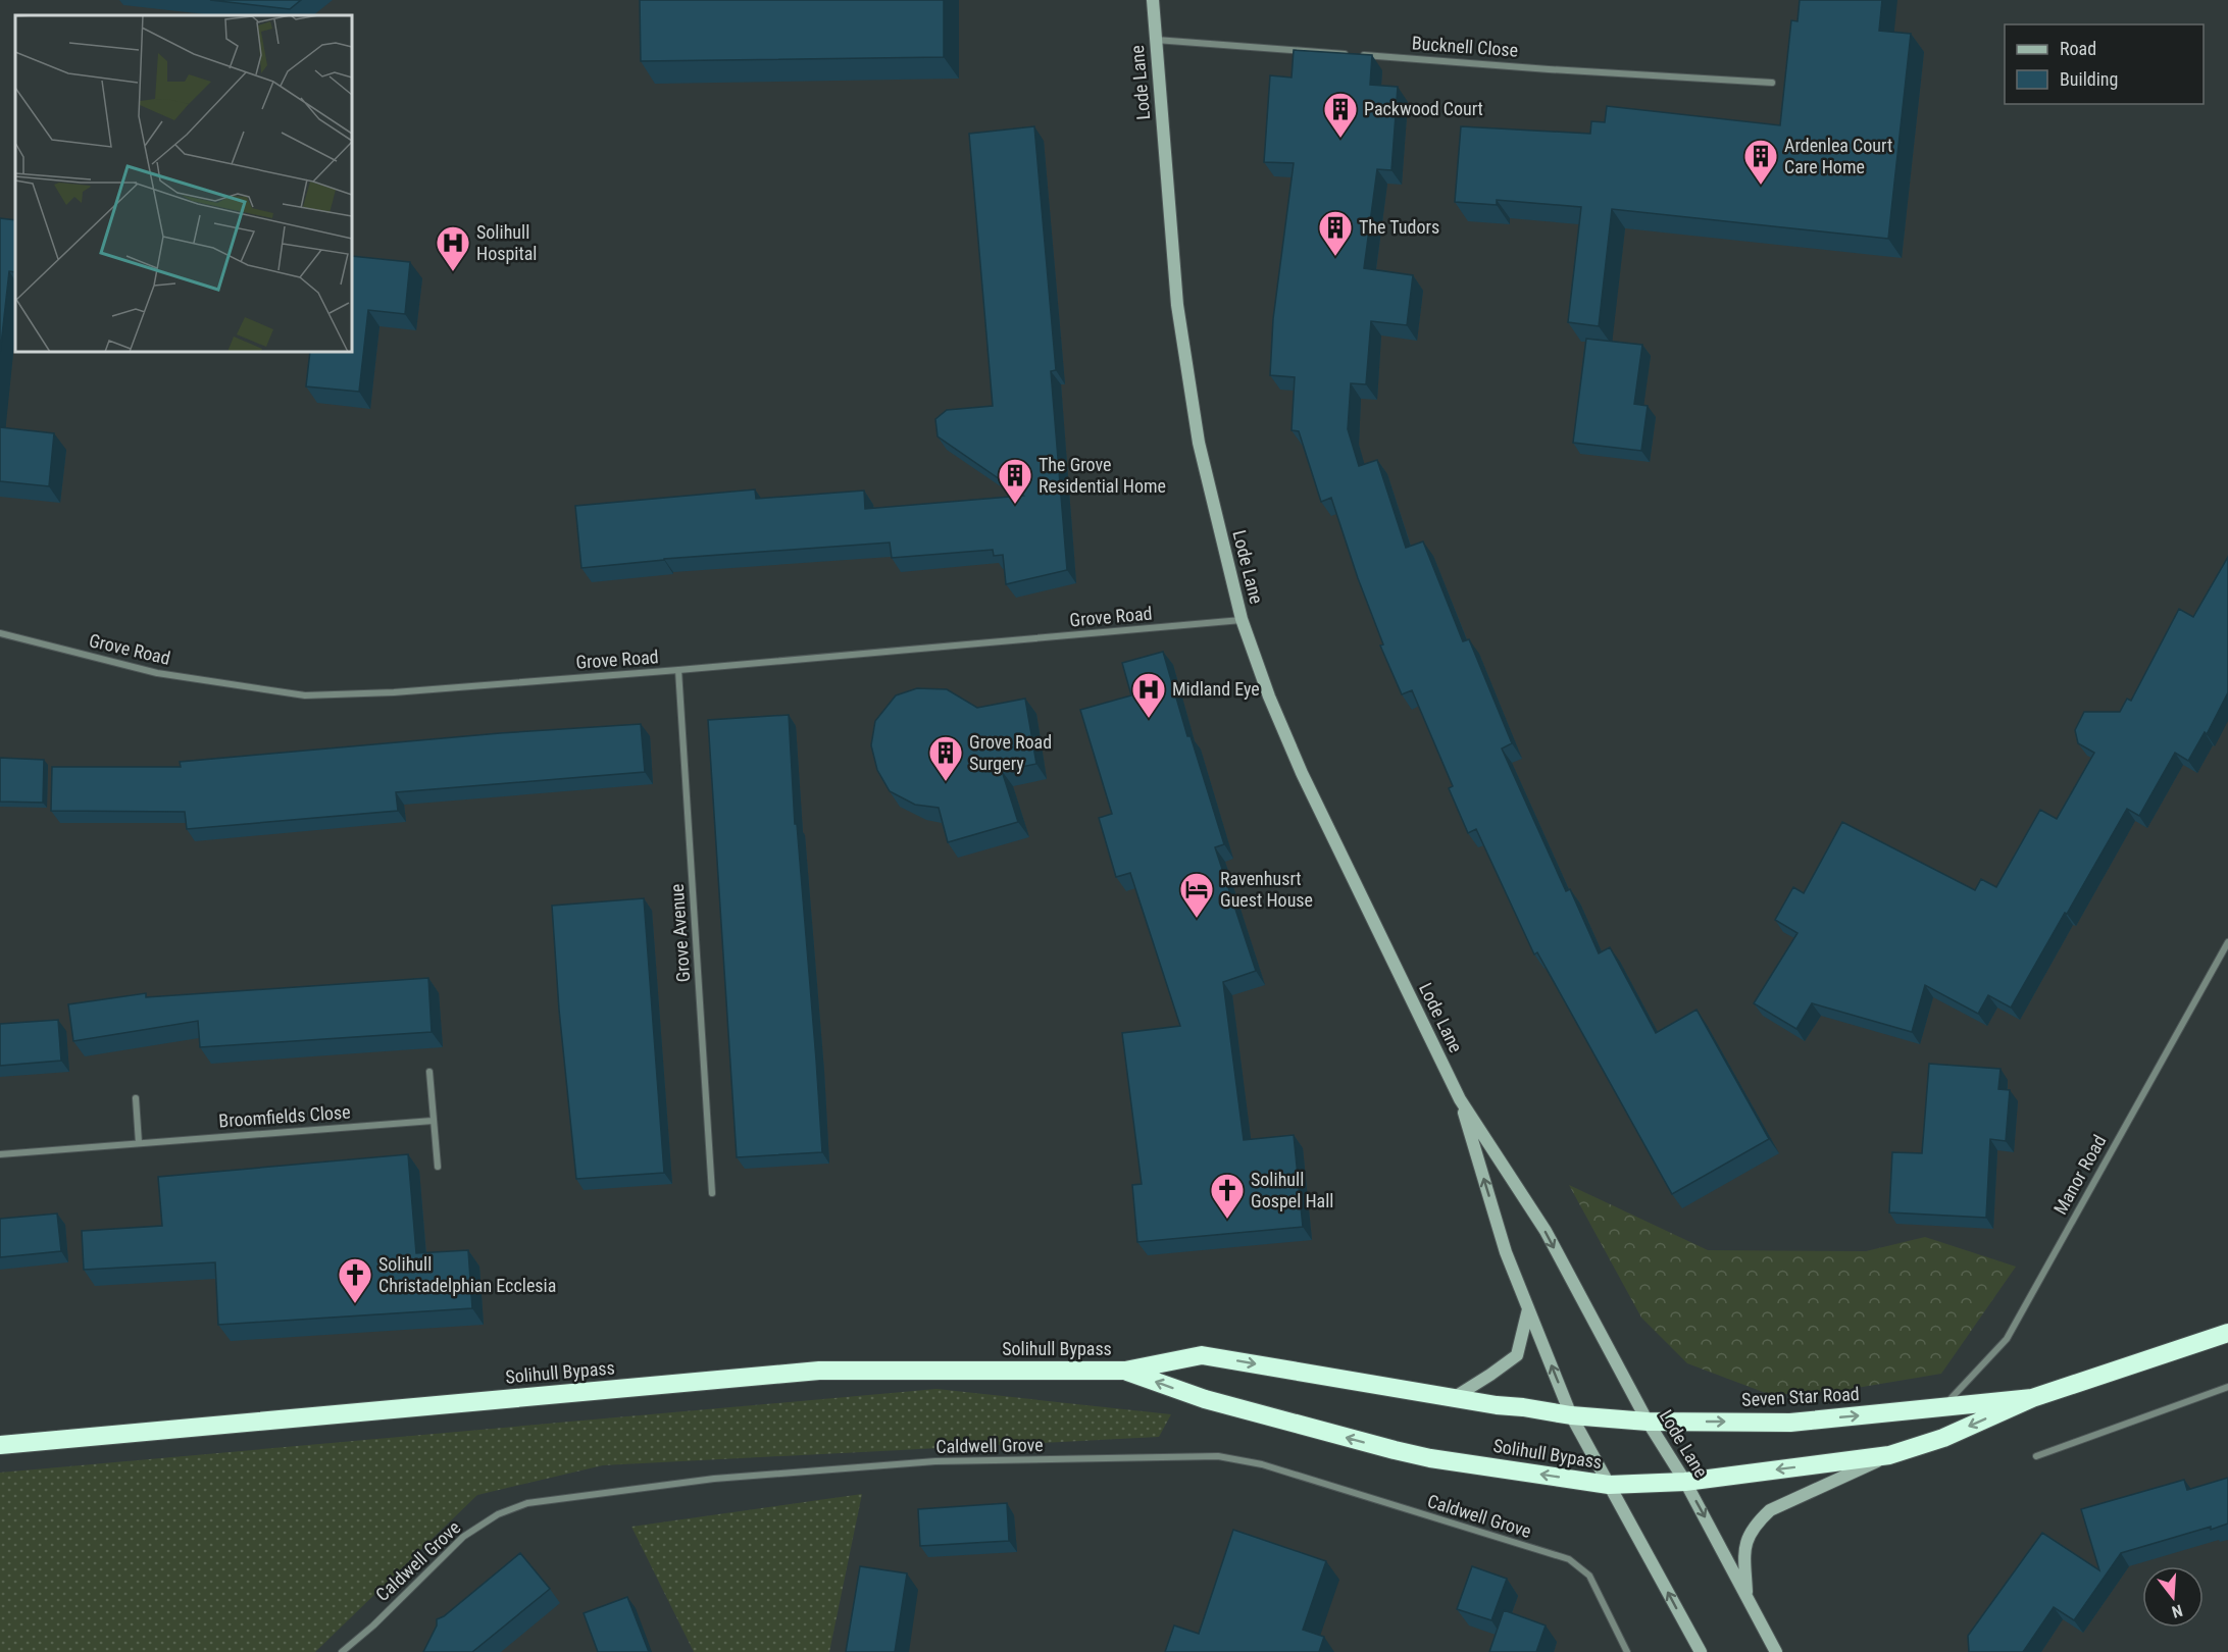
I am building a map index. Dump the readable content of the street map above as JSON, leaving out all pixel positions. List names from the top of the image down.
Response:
{
  "streets": {
    "highway": ["Solihull Bypass", "Seven Star Road"],
    "main road": ["Lode Lane"],
    "street": [
      "Bucknell Close",
      "Grove Road",
      "Grove Avenue",
      "Broomfields Close",
      "Manor Road",
      "Caldwell Grove"
    ]
  },
  "crossings": [
    ["Bucknell Close", "Lode Lane"],
    ["Lode Lane", "Grove Road"],
    ["Lode Lane", "Solihull Bypass"],
    ["Lode Lane", "Seven Star Road"],
    ["Grove Road", "Grove Avenue"],
    ["Manor Road", "Seven Star Road"],
    ["Solihull Bypass", "Seven Star Road"]
  ],
  "places": {
    "building": [
      "Packwood Court",
      "Ardenlea Court Care Home",
      "The Tudors",
      "The Grove Residential Home",
      "Grove Road Surgery"
    ],
    "hospital": ["Solihull Hospital", "Midland Eye"],
    "hotel": ["Ravenhusrt Guest House"],
    "church": ["Solihull Gospel Hall", "Solihull Christadelphian Ecclesia"]
  },
  "legend": ["Road", "Building"],
  "north": "bottom"
}
